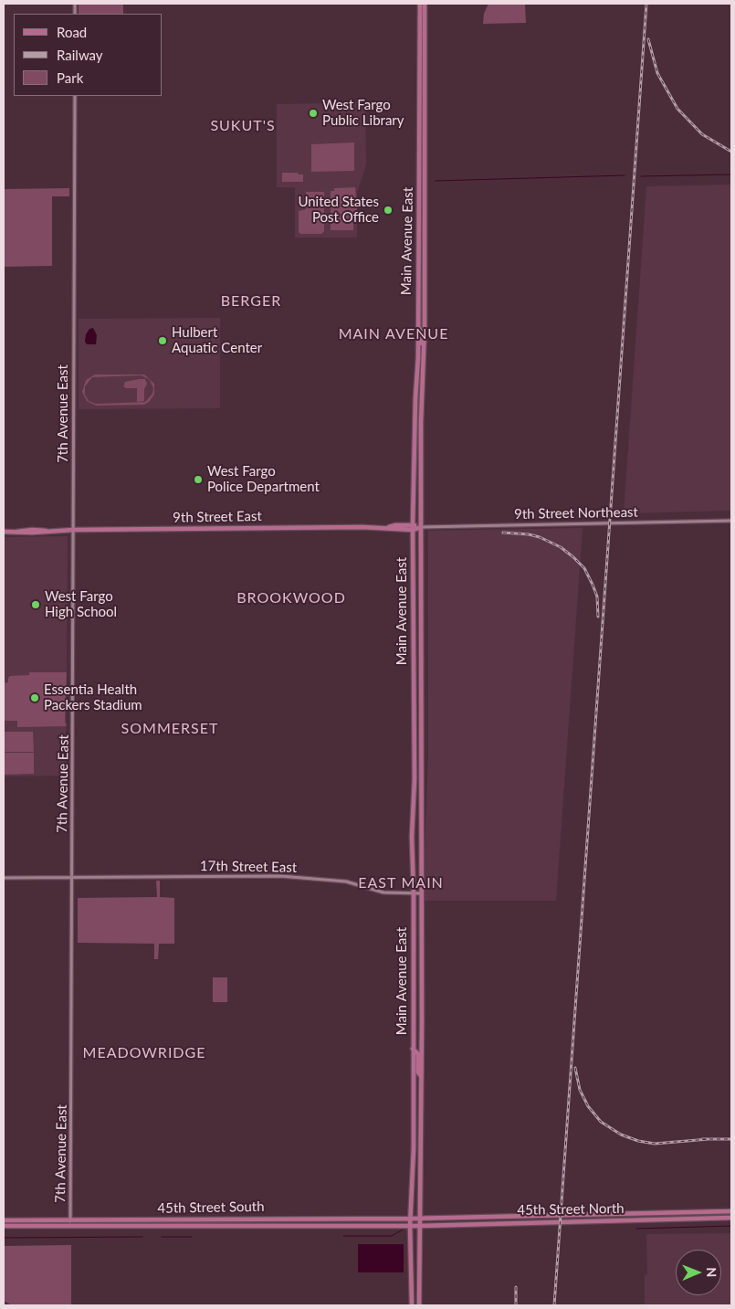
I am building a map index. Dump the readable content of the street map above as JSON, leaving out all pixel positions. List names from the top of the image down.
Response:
{
  "streets": {
    "main road": [
      "Main Avenue East",
      "9th Street East",
      "45th Street South",
      "45th Street North"
    ],
    "street": ["7th Avenue East", "9th Street Northeast", "17th Street East"]
  },
  "crossings": [
    ["Main Avenue East", "9th Street Northeast"],
    ["Main Avenue East", "9th Street East"],
    ["Main Avenue East", "17th Street East"],
    ["Main Avenue East", "45th Street South"],
    ["Main Avenue East", "45th Street North"],
    ["7th Avenue East", "9th Street East"],
    ["7th Avenue East", "17th Street East"],
    ["7th Avenue East", "45th Street South"],
    ["9th Street Northeast", "9th Street East"],
    ["45th Street South", "45th Street North"]
  ],
  "districts": [
    "SUKUT'S",
    "BERGER",
    "MAIN AVENUE",
    "BROOKWOOD",
    "SOMMERSET",
    "EAST MAIN",
    "MEADOWRIDGE"
  ],
  "places": [
    "West Fargo Public Library",
    "United States Post Office",
    "Hulbert Aquatic Center",
    "West Fargo Police Department",
    "West Fargo High School",
    "Essentia Health Packers Stadium"
  ],
  "legend": ["Road", "Railway", "Park"],
  "north": "right"
}
